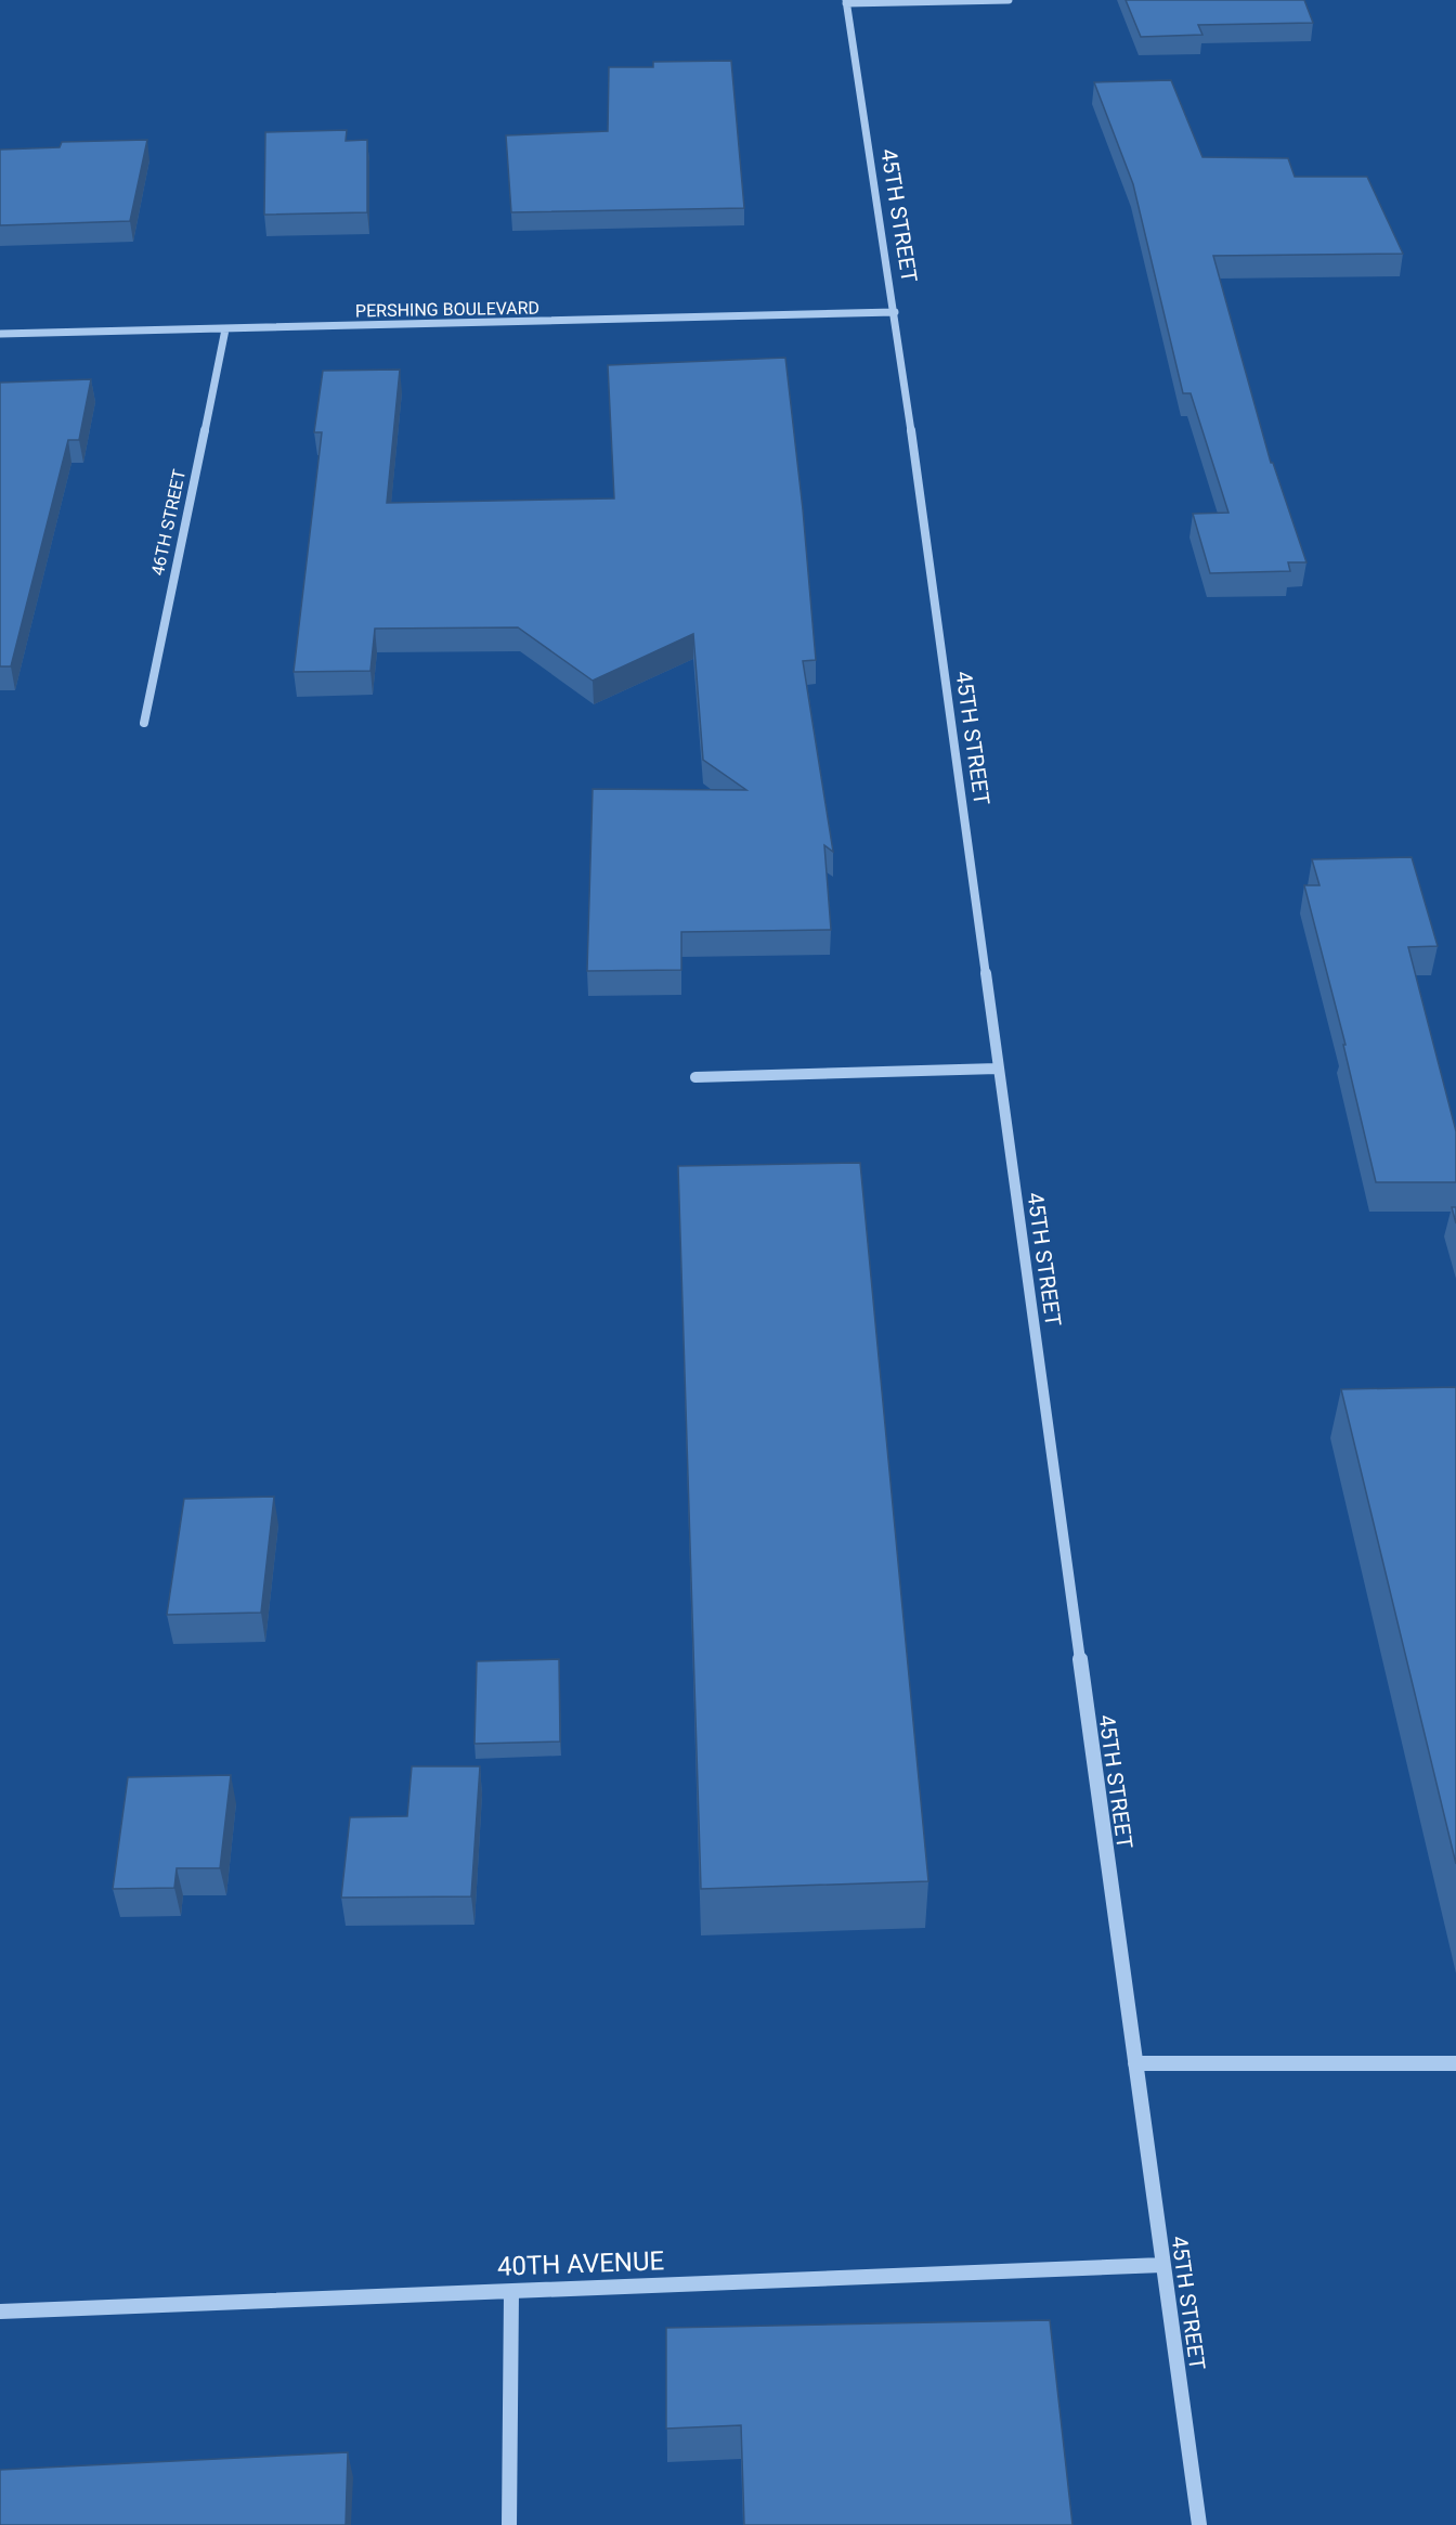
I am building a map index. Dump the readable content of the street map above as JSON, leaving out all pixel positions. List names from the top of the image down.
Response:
{
  "streets": {
    "street": [
      "45TH STREET",
      "PERSHING BOULEVARD",
      "46TH STREET",
      "40TH AVENUE"
    ]
  },
  "crossings": [
    ["45TH STREET", "PERSHING BOULEVARD"],
    ["45TH STREET", "40TH AVENUE"],
    ["PERSHING BOULEVARD", "46TH STREET"]
  ]
}
